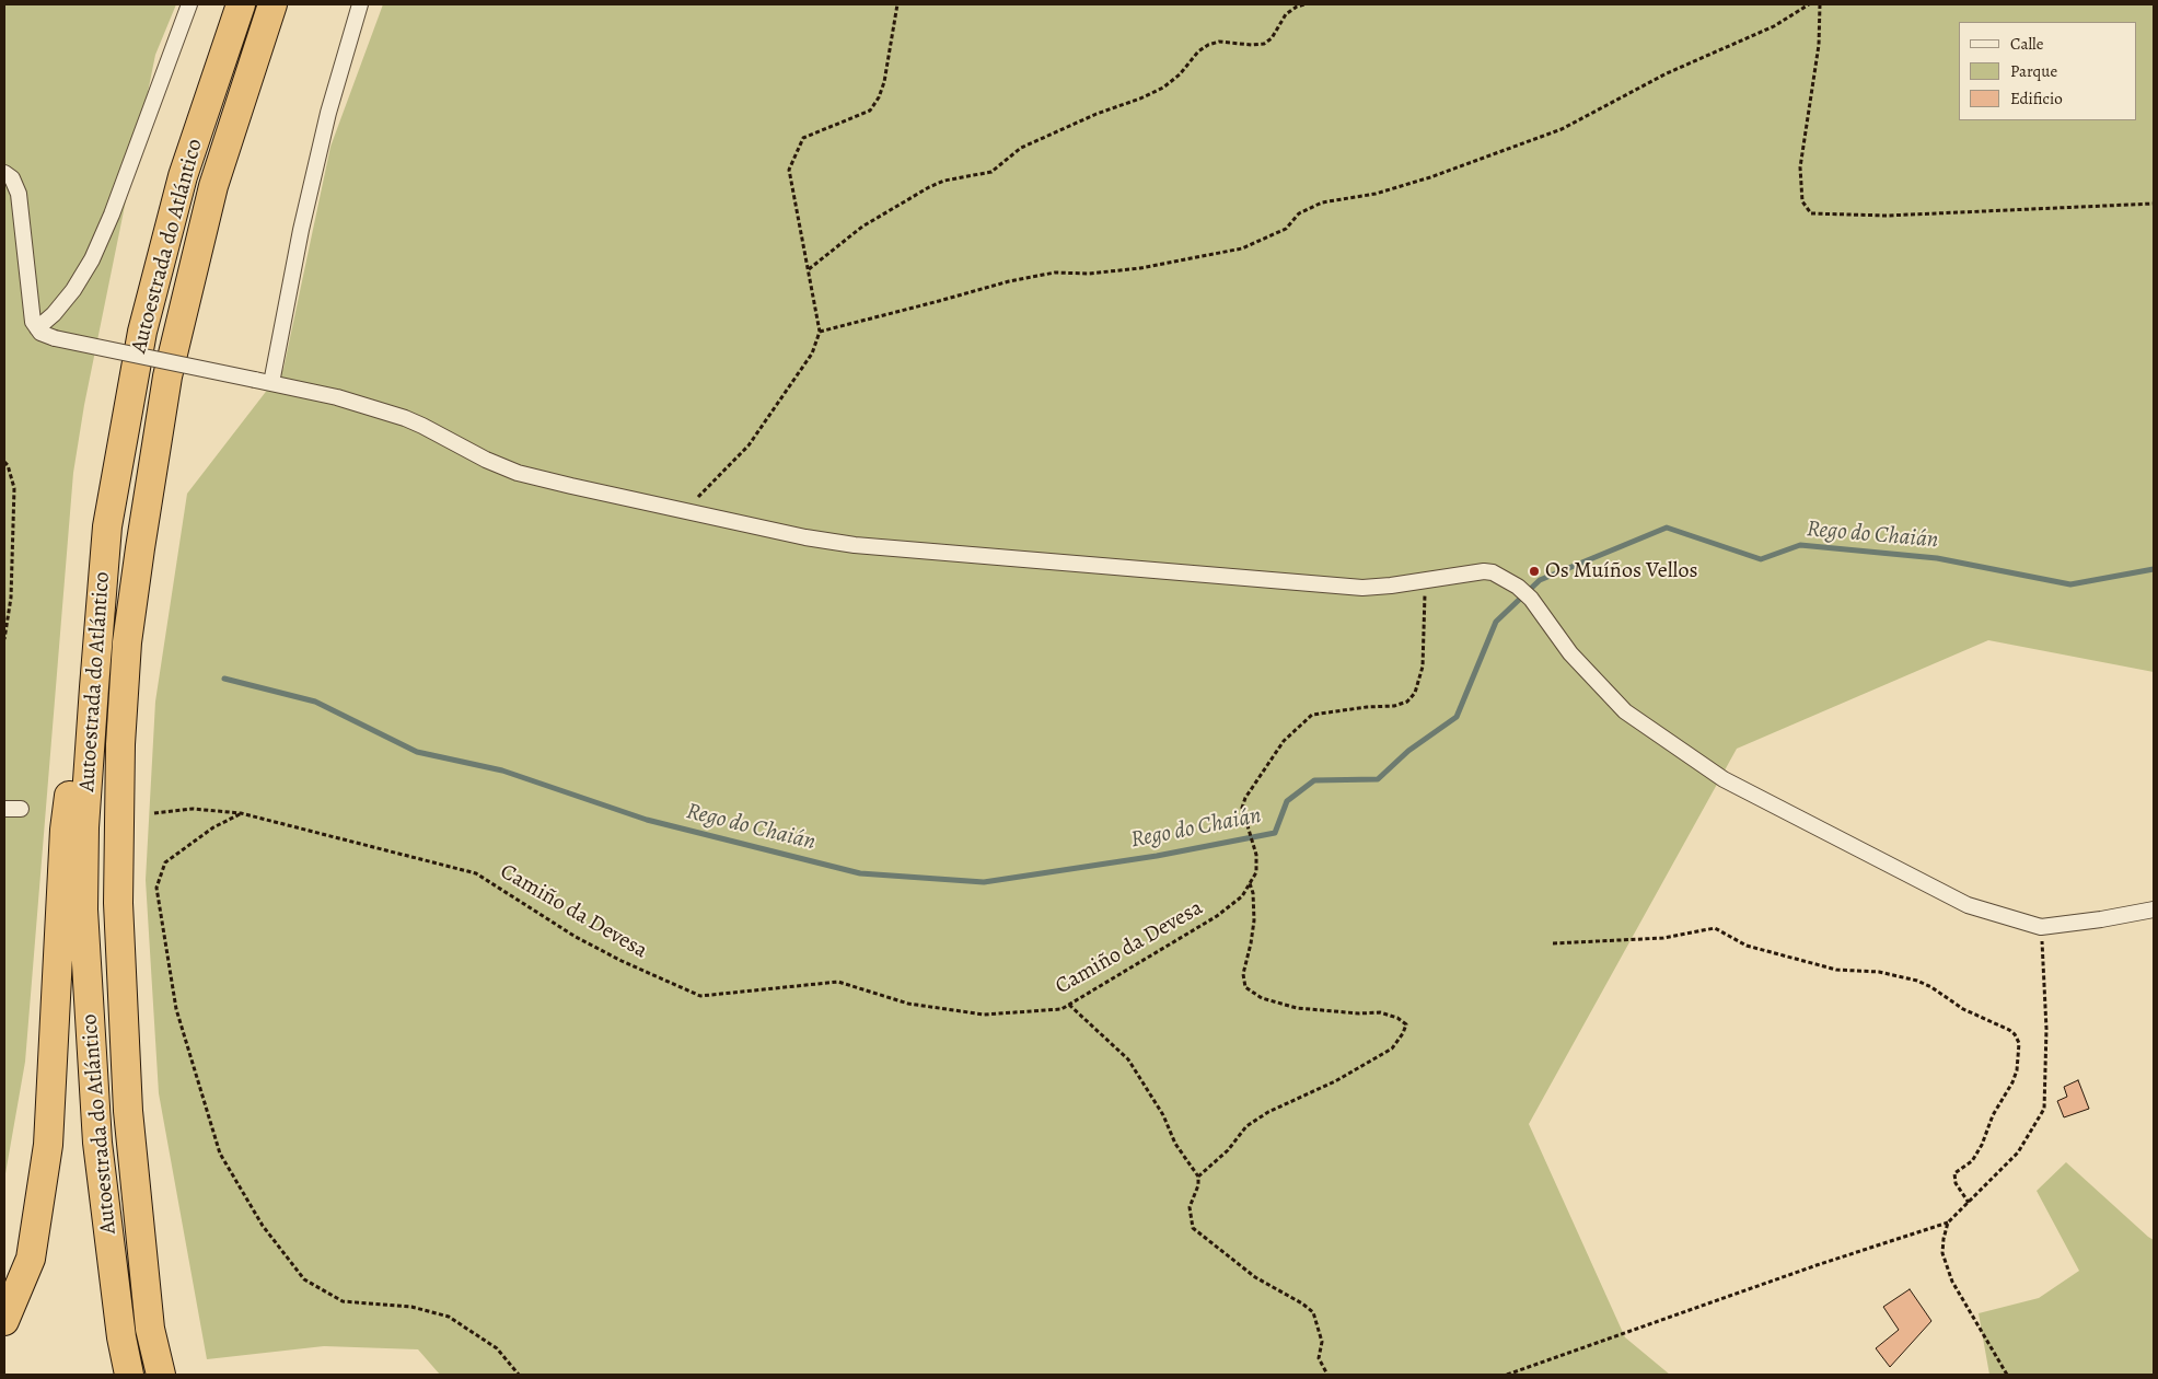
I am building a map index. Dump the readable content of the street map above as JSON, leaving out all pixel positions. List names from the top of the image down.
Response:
{
  "streets": {
    "highway": ["Autoestrada do Atlántico"],
    "path": ["Camiño da Devesa"]
  },
  "water": ["Rego do Chaián"],
  "places": ["Os Muíños Vellos"],
  "legend": ["Calle", "Parque", "Edificio"]
}
